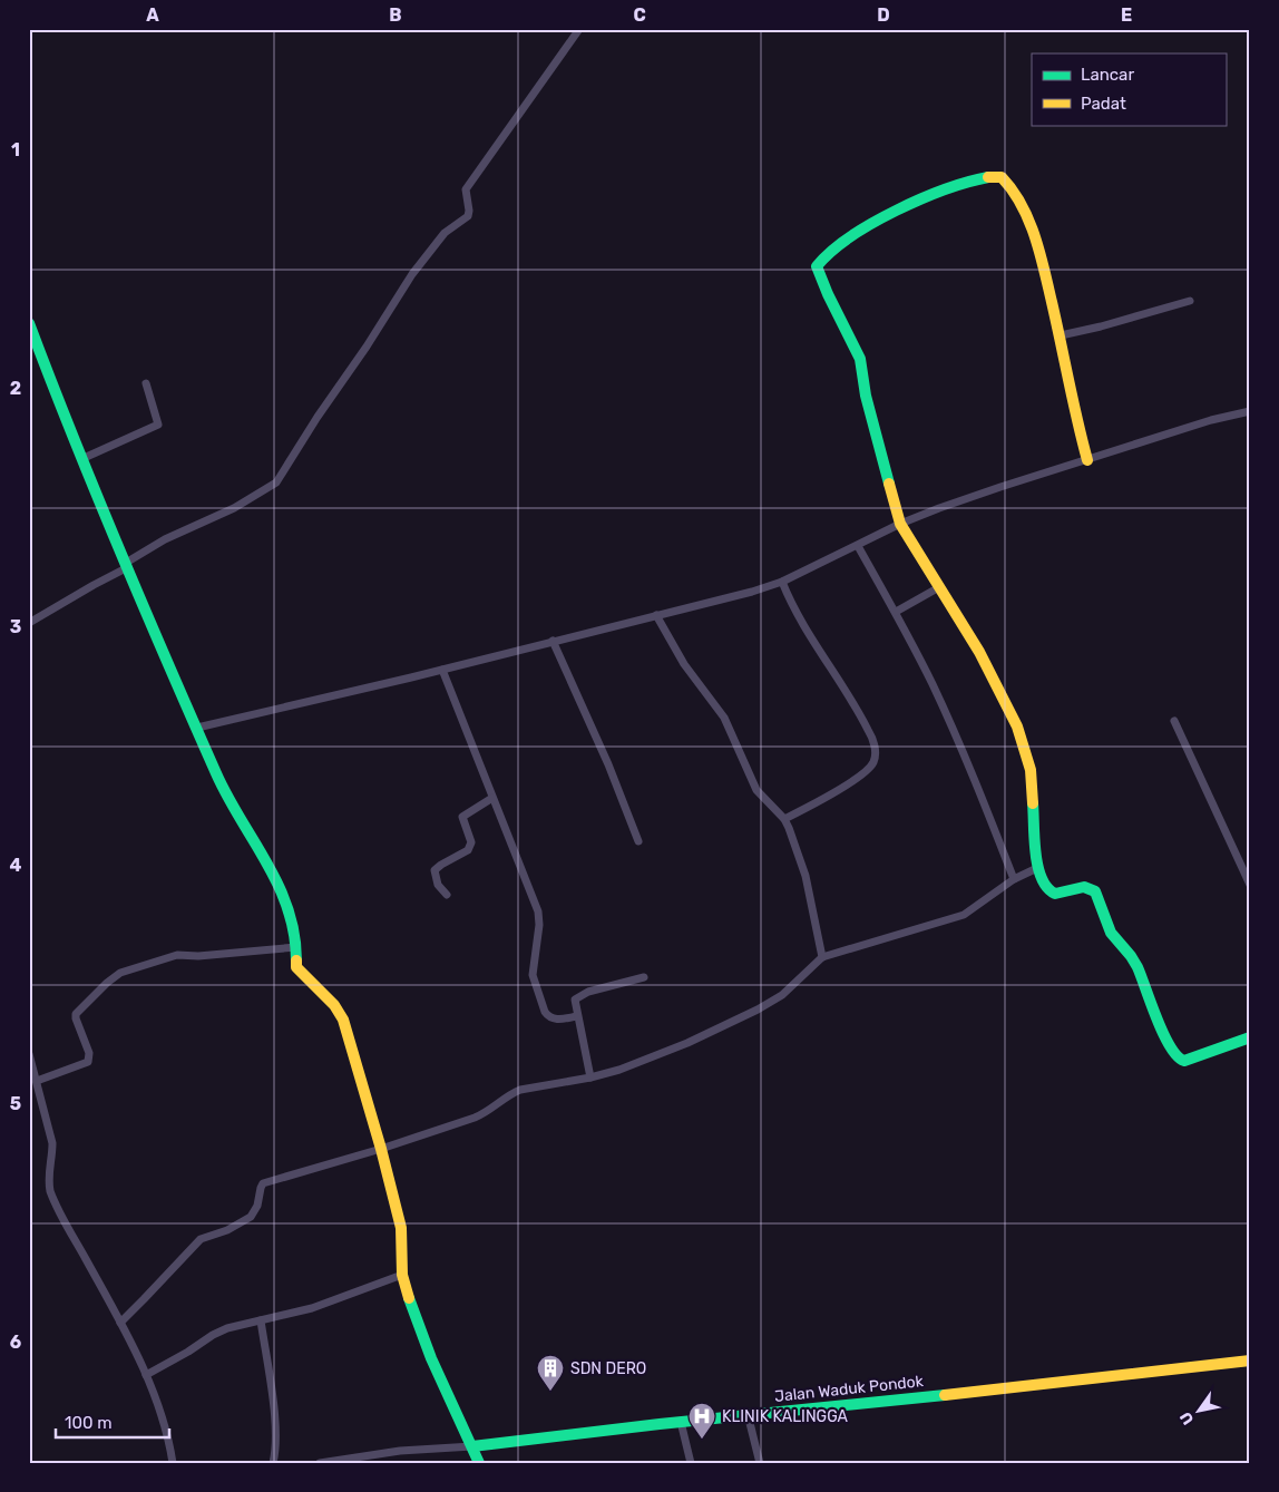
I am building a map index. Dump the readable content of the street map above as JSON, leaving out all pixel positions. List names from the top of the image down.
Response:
{
  "streets": {
    "street": ["Jalan Waduk Pondok"]
  },
  "places": {
    "building": ["SDN DERO"],
    "hospital": ["KLINIK KALINGGA"]
  },
  "legend": ["Lancar", "Padat"],
  "scale_bar": "100 m",
  "north": "bottom left",
  "grid": {
    "columns": [
      "A",
      "B",
      "C",
      "D",
      "E"
    ],
    "rows": [
      "1",
      "2",
      "3",
      "4",
      "5",
      "6"
    ]
  }
}
